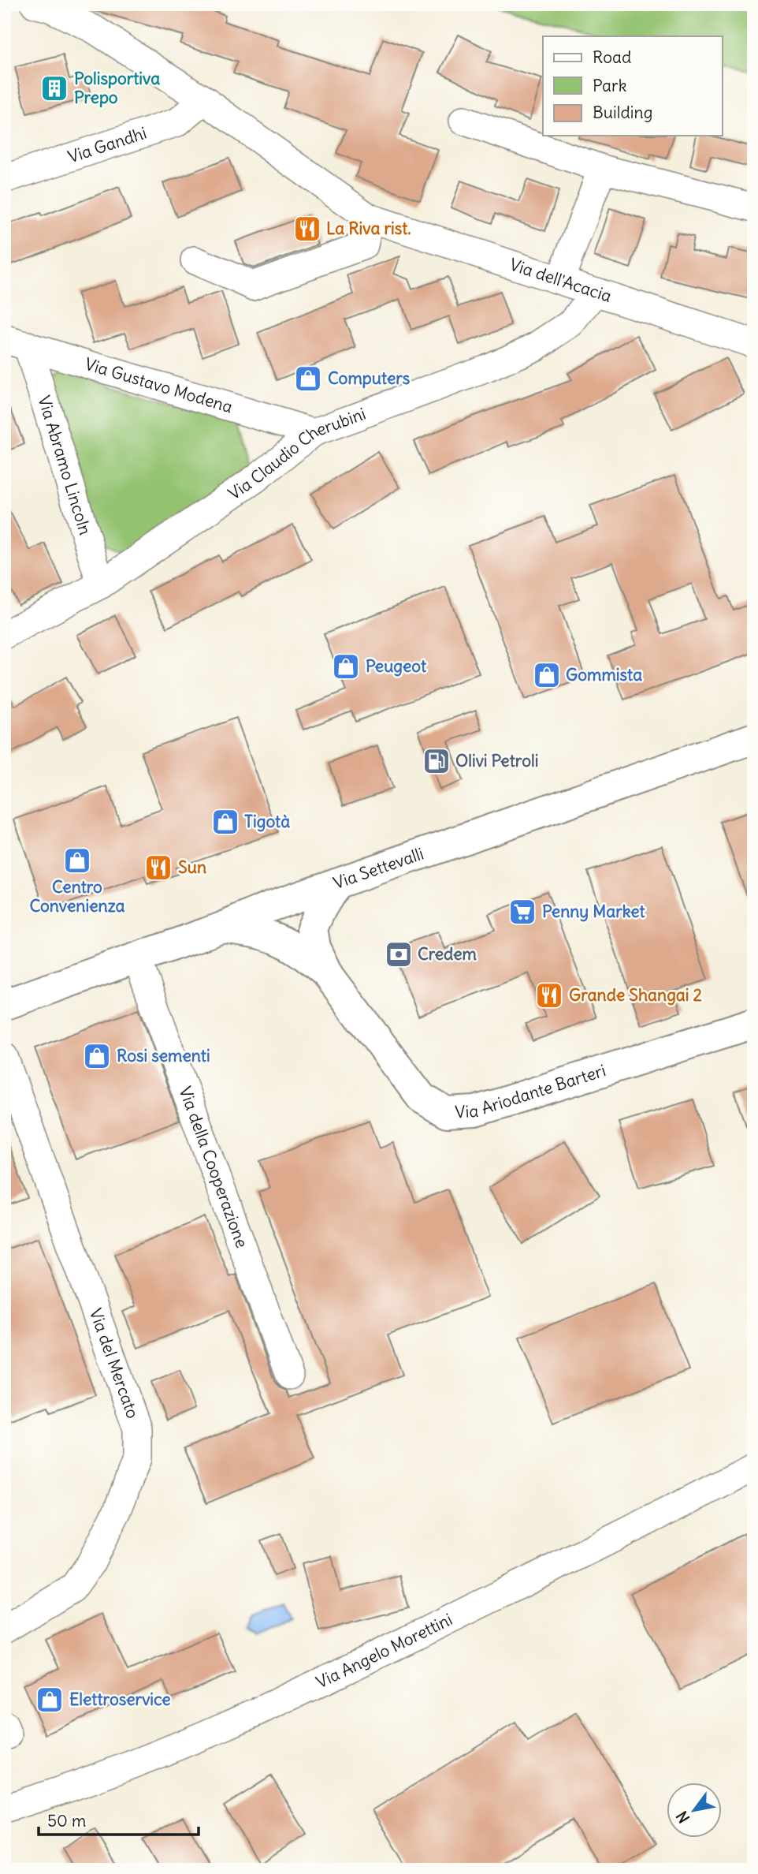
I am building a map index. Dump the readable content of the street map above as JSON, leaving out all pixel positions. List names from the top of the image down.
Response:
{
  "streets": {
    "main road": ["Via Settevalli", "Via Ariodante Barteri"],
    "street": [
      "Via Gandhi",
      "Via dell'Acacia",
      "Via Gustavo Modena",
      "Via Claudio Cherubini",
      "Via Abramo Lincoln",
      "Via della Cooperazione",
      "Via del Mercato",
      "Via Angelo Morettini"
    ]
  },
  "crossings": [
    ["Via Gandhi", "Via dell'Acacia"],
    ["Via dell'Acacia", "Via Claudio Cherubini"],
    ["Via Gustavo Modena", "Via Claudio Cherubini"],
    ["Via Gustavo Modena", "Via Abramo Lincoln"],
    ["Via Claudio Cherubini", "Via Abramo Lincoln"],
    ["Via Settevalli", "Via della Cooperazione"]
  ],
  "places": {
    "building": ["Polisportiva Prepo"],
    "restaurant": ["La Riva rist.", "Sun", "Grande Shangai 2"],
    "shop": [
      "Computers",
      "Peugeot",
      "Gommista",
      "Tigotà",
      "Centro Convenienza",
      "Rosi sementi",
      "Elettroservice"
    ],
    "fuel station": ["Olivi Petroli"],
    "supermarket": ["Penny Market"],
    "bank": ["Credem"]
  },
  "legend": ["Road", "Park", "Building"],
  "scale_bar": "50 m",
  "north": "bottom left"
}
